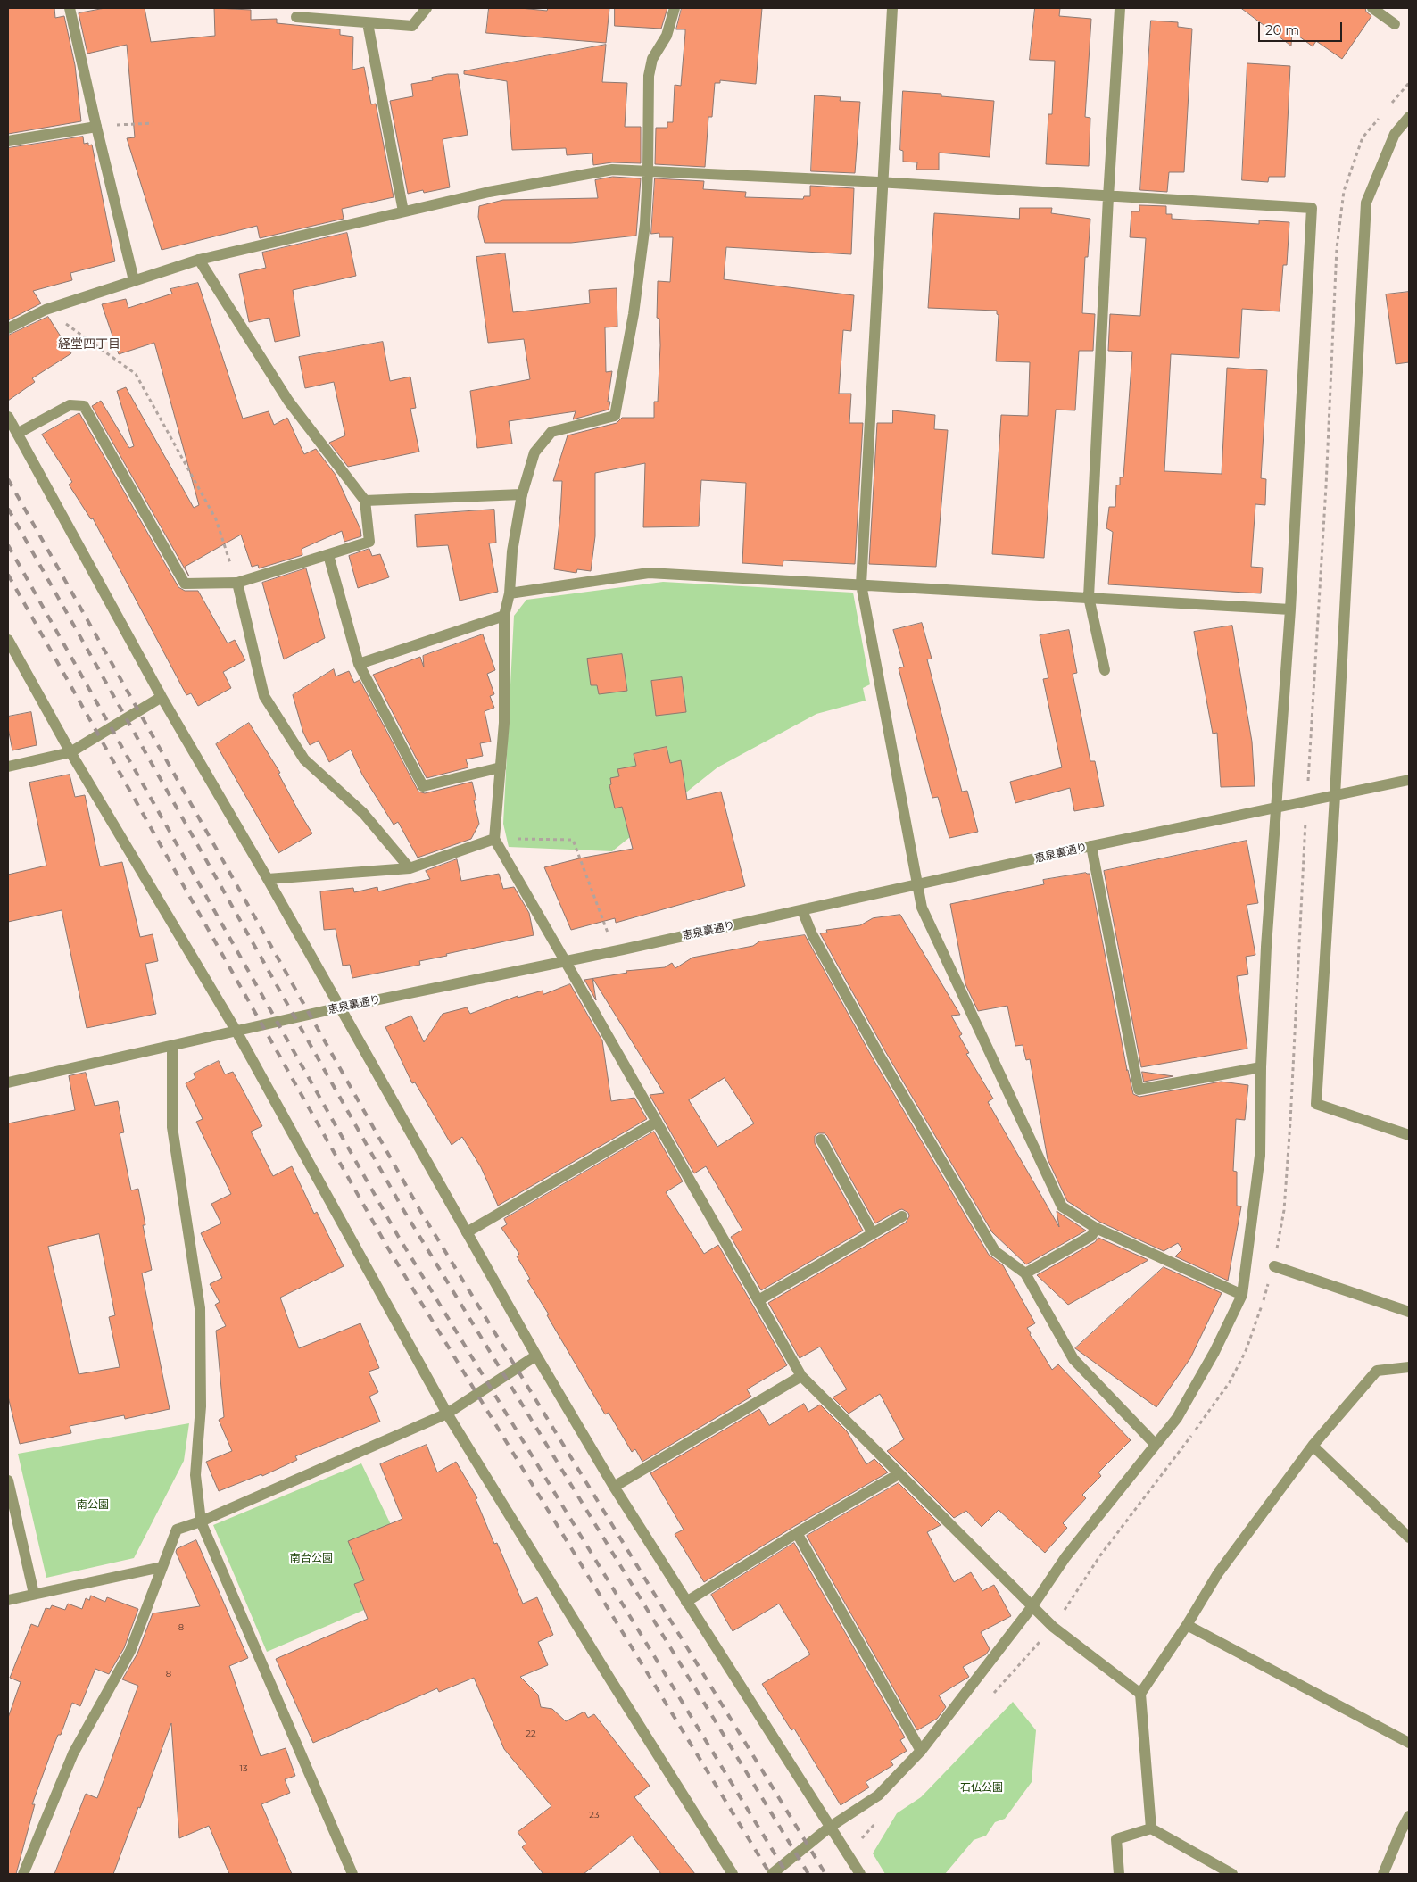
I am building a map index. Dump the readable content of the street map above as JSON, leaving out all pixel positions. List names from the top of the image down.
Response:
{
  "streets": {
    "street": ["恵泉裏通り"]
  },
  "districts": ["経堂四丁目"],
  "parks": ["南公園", "南台公園", "石仏公園"],
  "house_numbers": [
    "8",
    "8",
    "22",
    "13",
    "23"
  ],
  "scale_bar": "20 m"
}
